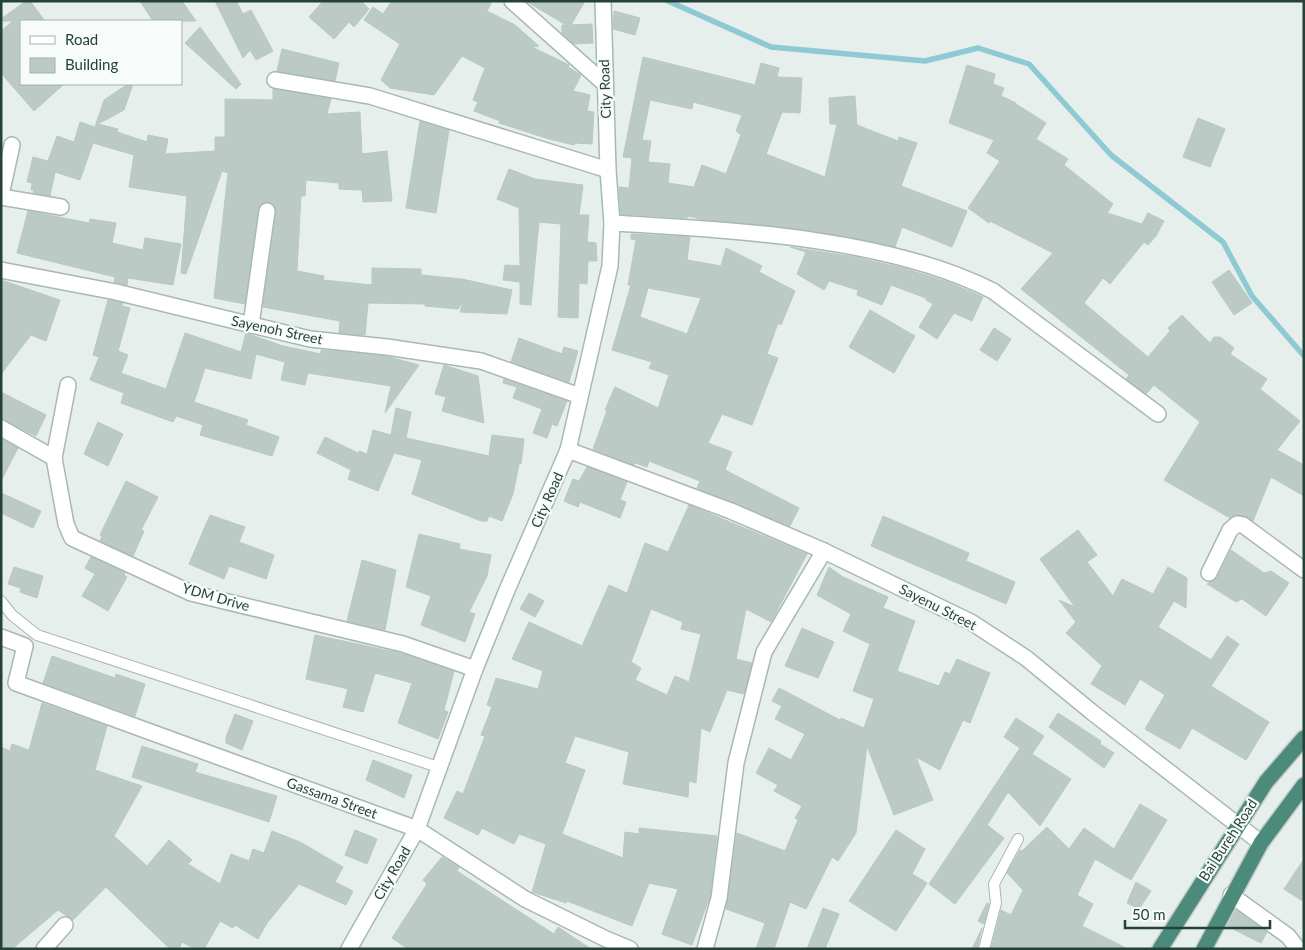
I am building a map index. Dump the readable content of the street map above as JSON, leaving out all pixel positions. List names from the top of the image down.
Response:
{
  "streets": {
    "highway": ["Bai Bureh Road"],
    "street": [
      "City Road",
      "Sayenoh Street",
      "YDM Drive",
      "Sayenu Street",
      "Gassama Street"
    ]
  },
  "crossings": [
    ["City Road", "Sayenoh Street"],
    ["City Road", "YDM Drive"],
    ["City Road", "Sayenu Street"],
    ["City Road", "Gassama Street"],
    ["Sayenu Street", "Bai Bureh Road"]
  ],
  "legend": ["Road", "Building"],
  "scale_bar": "50 m"
}
